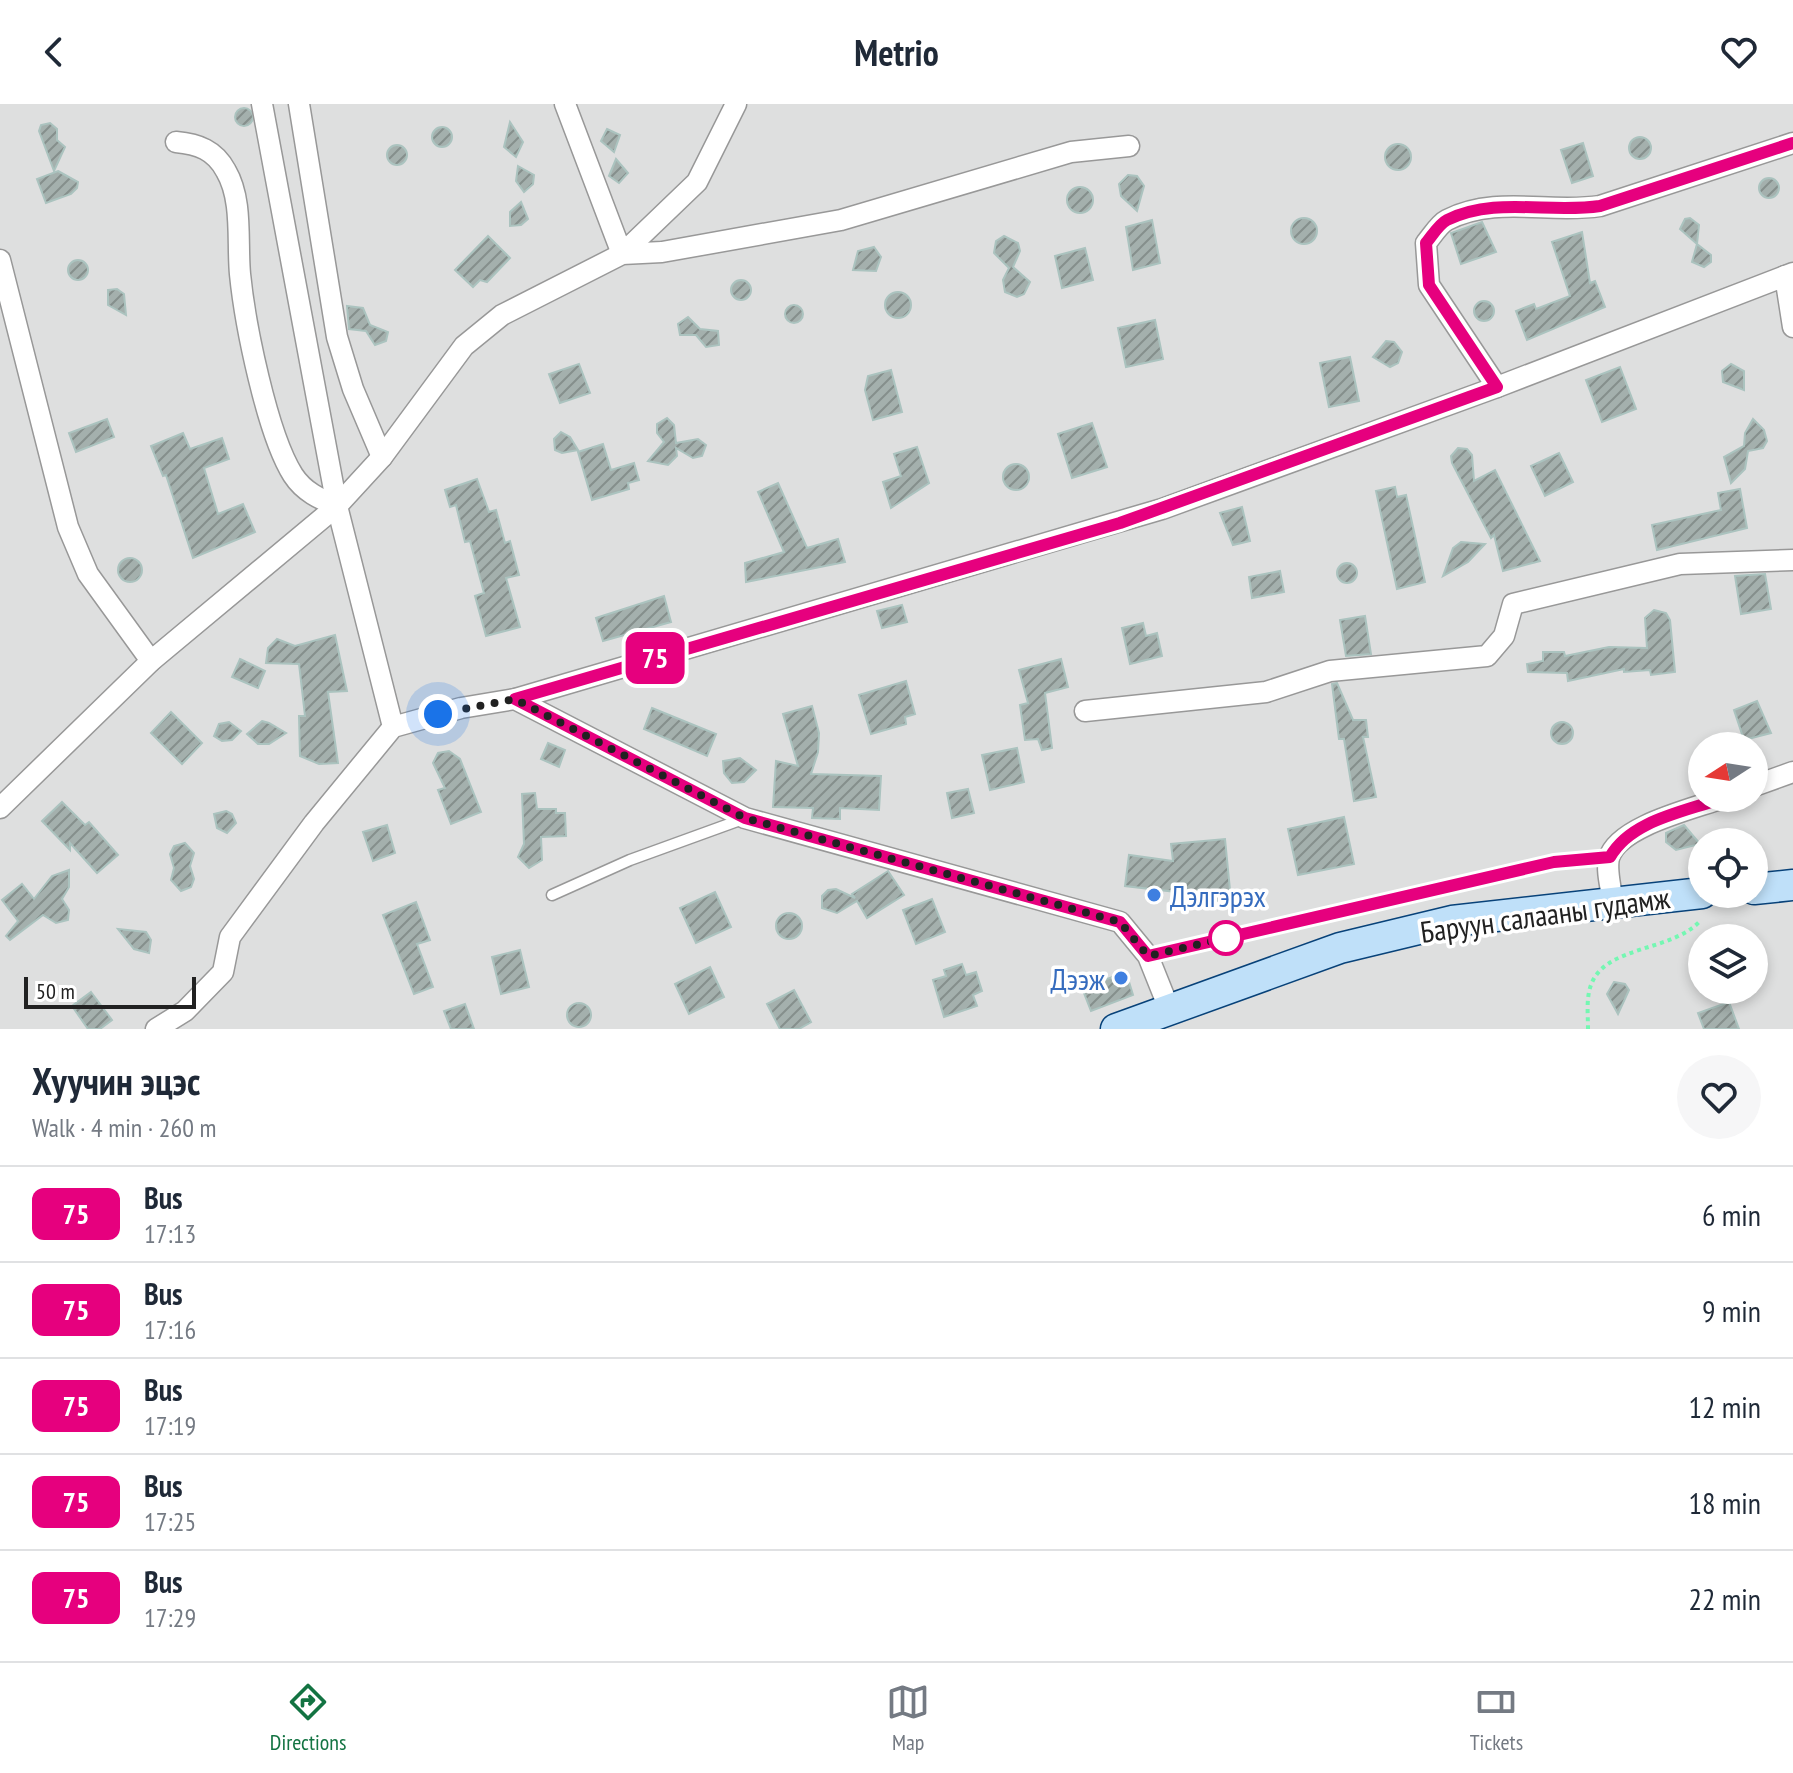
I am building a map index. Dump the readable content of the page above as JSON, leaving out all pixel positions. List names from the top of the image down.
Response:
{
  "streets": {
    "main road": ["Баруун салааны гудамж"]
  },
  "places": ["Дэлгэрэх", "Дээж"],
  "lines": ["bus line 75"],
  "scale_bar": "50 m",
  "north": "left",
  "page": {
    "header": "Metrio",
    "on_map": "75",
    "scale": "50 m",
    "heading": ["Хуучин эцэс", "Walk · 4 min · 260 m"],
    "list": [
      {
        "mark": "75",
        "name": "Bus",
        "note": "17:13",
        "value": "6 min"
      },
      {
        "mark": "75",
        "name": "Bus",
        "note": "17:16",
        "value": "9 min"
      },
      {
        "mark": "75",
        "name": "Bus",
        "note": "17:19",
        "value": "12 min"
      },
      {
        "mark": "75",
        "name": "Bus",
        "note": "17:25",
        "value": "18 min"
      },
      {
        "mark": "75",
        "name": "Bus",
        "note": "17:29",
        "value": "22 min"
      }
    ],
    "tabs": ["Directions", "Map", "Tickets"]
  }
}
